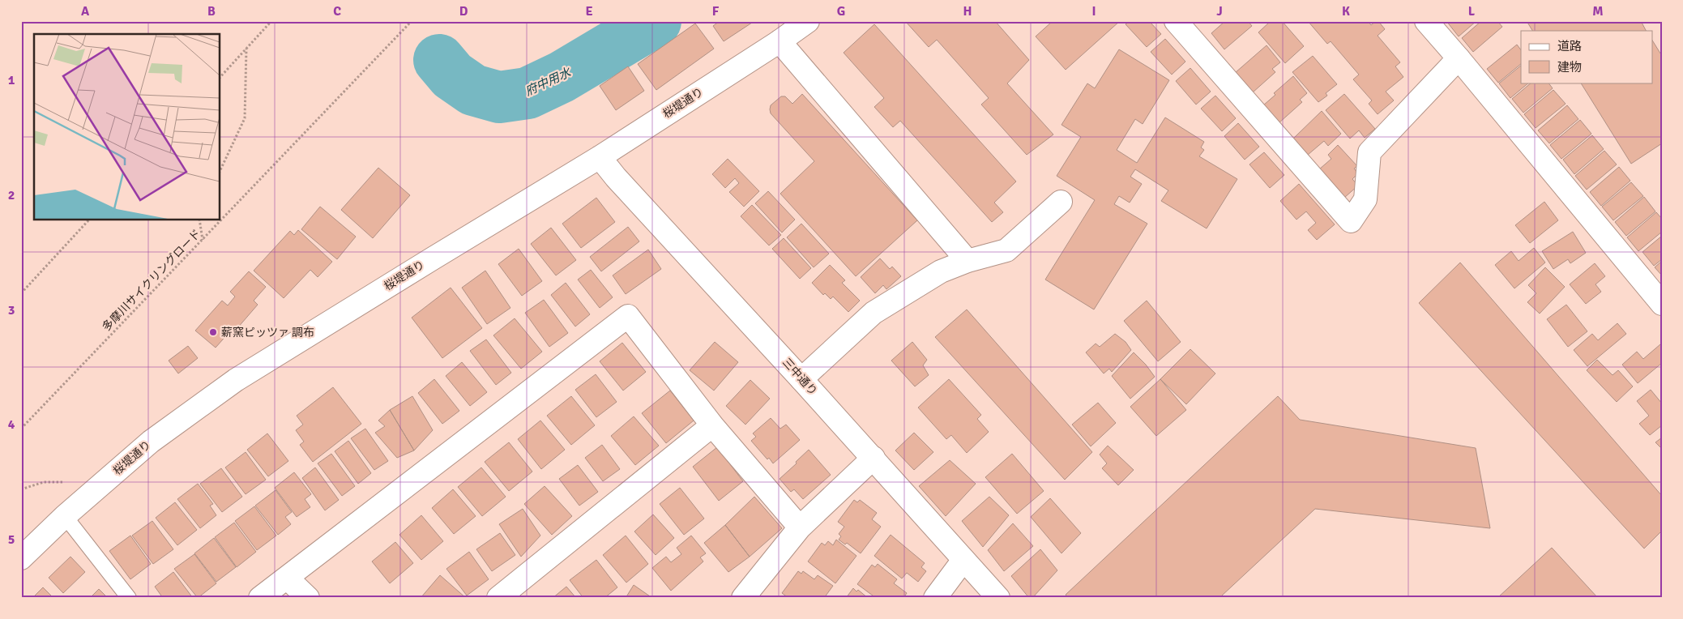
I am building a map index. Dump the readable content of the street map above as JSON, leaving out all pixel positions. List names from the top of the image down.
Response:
{
  "streets": {
    "street": ["桜堤通り", "三中通り"],
    "path": ["多摩川サイクリングロード"]
  },
  "crossings": [
    ["桜堤通り", "三中通り"]
  ],
  "water": ["府中用水"],
  "places": ["薪窯ピッツァ 調布"],
  "legend": ["道路", "建物"],
  "grid": {
    "columns": [
      "A",
      "B",
      "C",
      "D",
      "E",
      "F",
      "G",
      "H",
      "I",
      "J",
      "K",
      "L",
      "M"
    ],
    "rows": [
      "1",
      "2",
      "3",
      "4",
      "5"
    ]
  }
}
